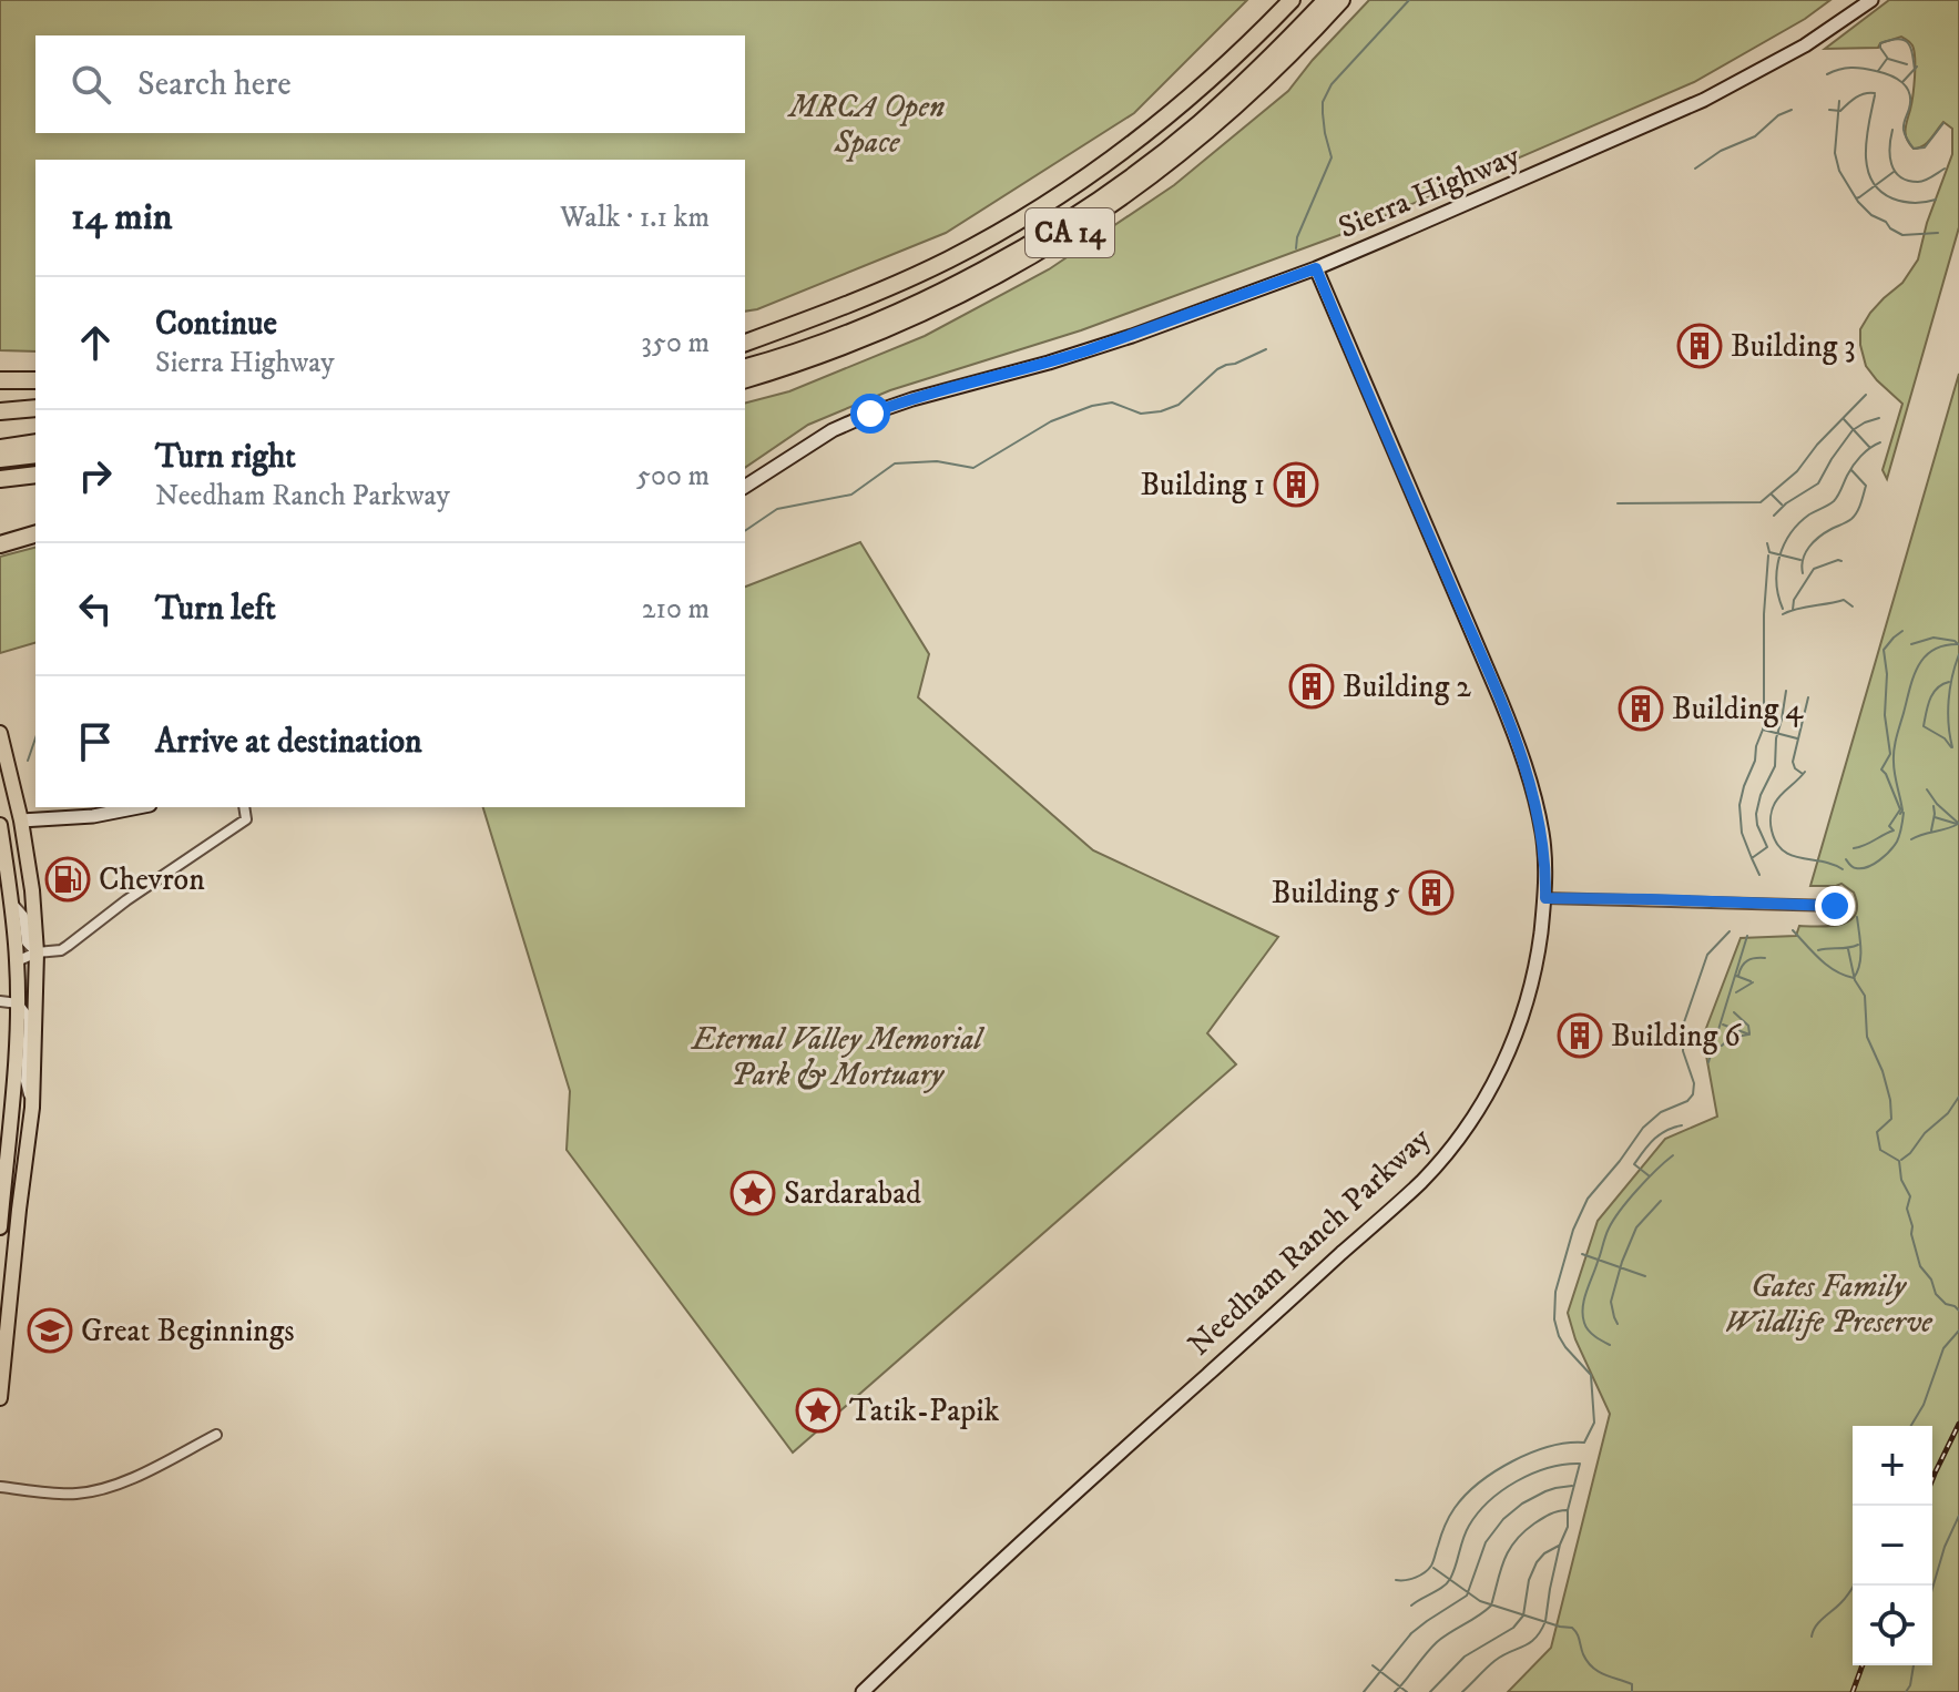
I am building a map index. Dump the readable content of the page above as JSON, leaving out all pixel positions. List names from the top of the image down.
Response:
{
  "streets": {
    "highway": ["CA 14"],
    "street": ["Sierra Highway", "Needham Ranch Parkway"]
  },
  "crossings": [
    ["Sierra Highway", "Needham Ranch Parkway"]
  ],
  "parks": ["MRCA Open Space", "Eternal Valley Memorial Park & Mortuary", "Gates Family Wildlife Preserve"],
  "places": {
    "building": [
      "Building 3",
      "Building 1",
      "Building 2",
      "Building 4",
      "Building 5",
      "Building 6"
    ],
    "fuel station": ["Chevron"],
    "place": ["Sardarabad", "Tatik-Papik"],
    "school or university": ["Great Beginnings"]
  },
  "page": {
    "search": "Search here",
    "heading": ["14 min", "Walk · 1.1 km"],
    "list": [
      ["Continue", "Sierra Highway", "350 m"],
      ["Turn right", "Needham Ranch Parkway", "500 m"],
      ["Turn left", "210 m"],
      "Arrive at destination"
    ],
    "map_buttons": ["+", "−"]
  }
}
